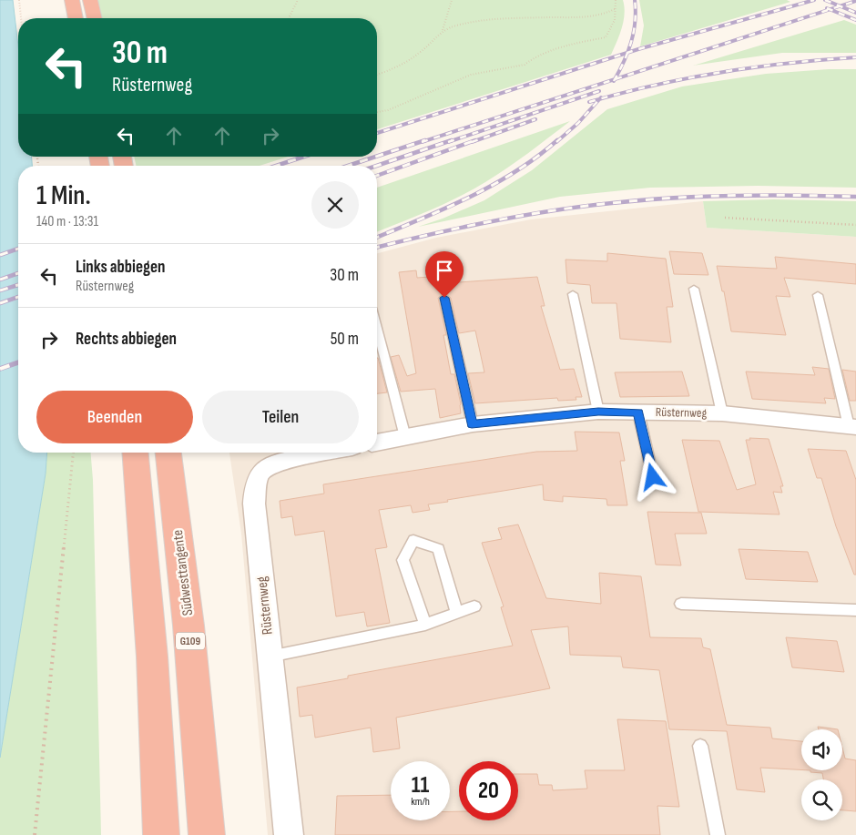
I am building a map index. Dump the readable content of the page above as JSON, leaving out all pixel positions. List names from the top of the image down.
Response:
{
  "streets": {
    "highway": ["Südwesttangente", "G109"],
    "street": ["Rüsternweg"]
  },
  "page": {
    "turn": ["30 m", "Rüsternweg"],
    "heading": ["1 Min.", "140 m · 13:31"],
    "list": [
      {
        "name": "Links abbiegen",
        "note": "Rüsternweg",
        "value": "30 m"
      },
      {
        "name": "Rechts abbiegen",
        "value": "50 m"
      }
    ],
    "buttons": ["Beenden", "Teilen"],
    "speed": "11 km/h",
    "limit": "20"
  }
}
